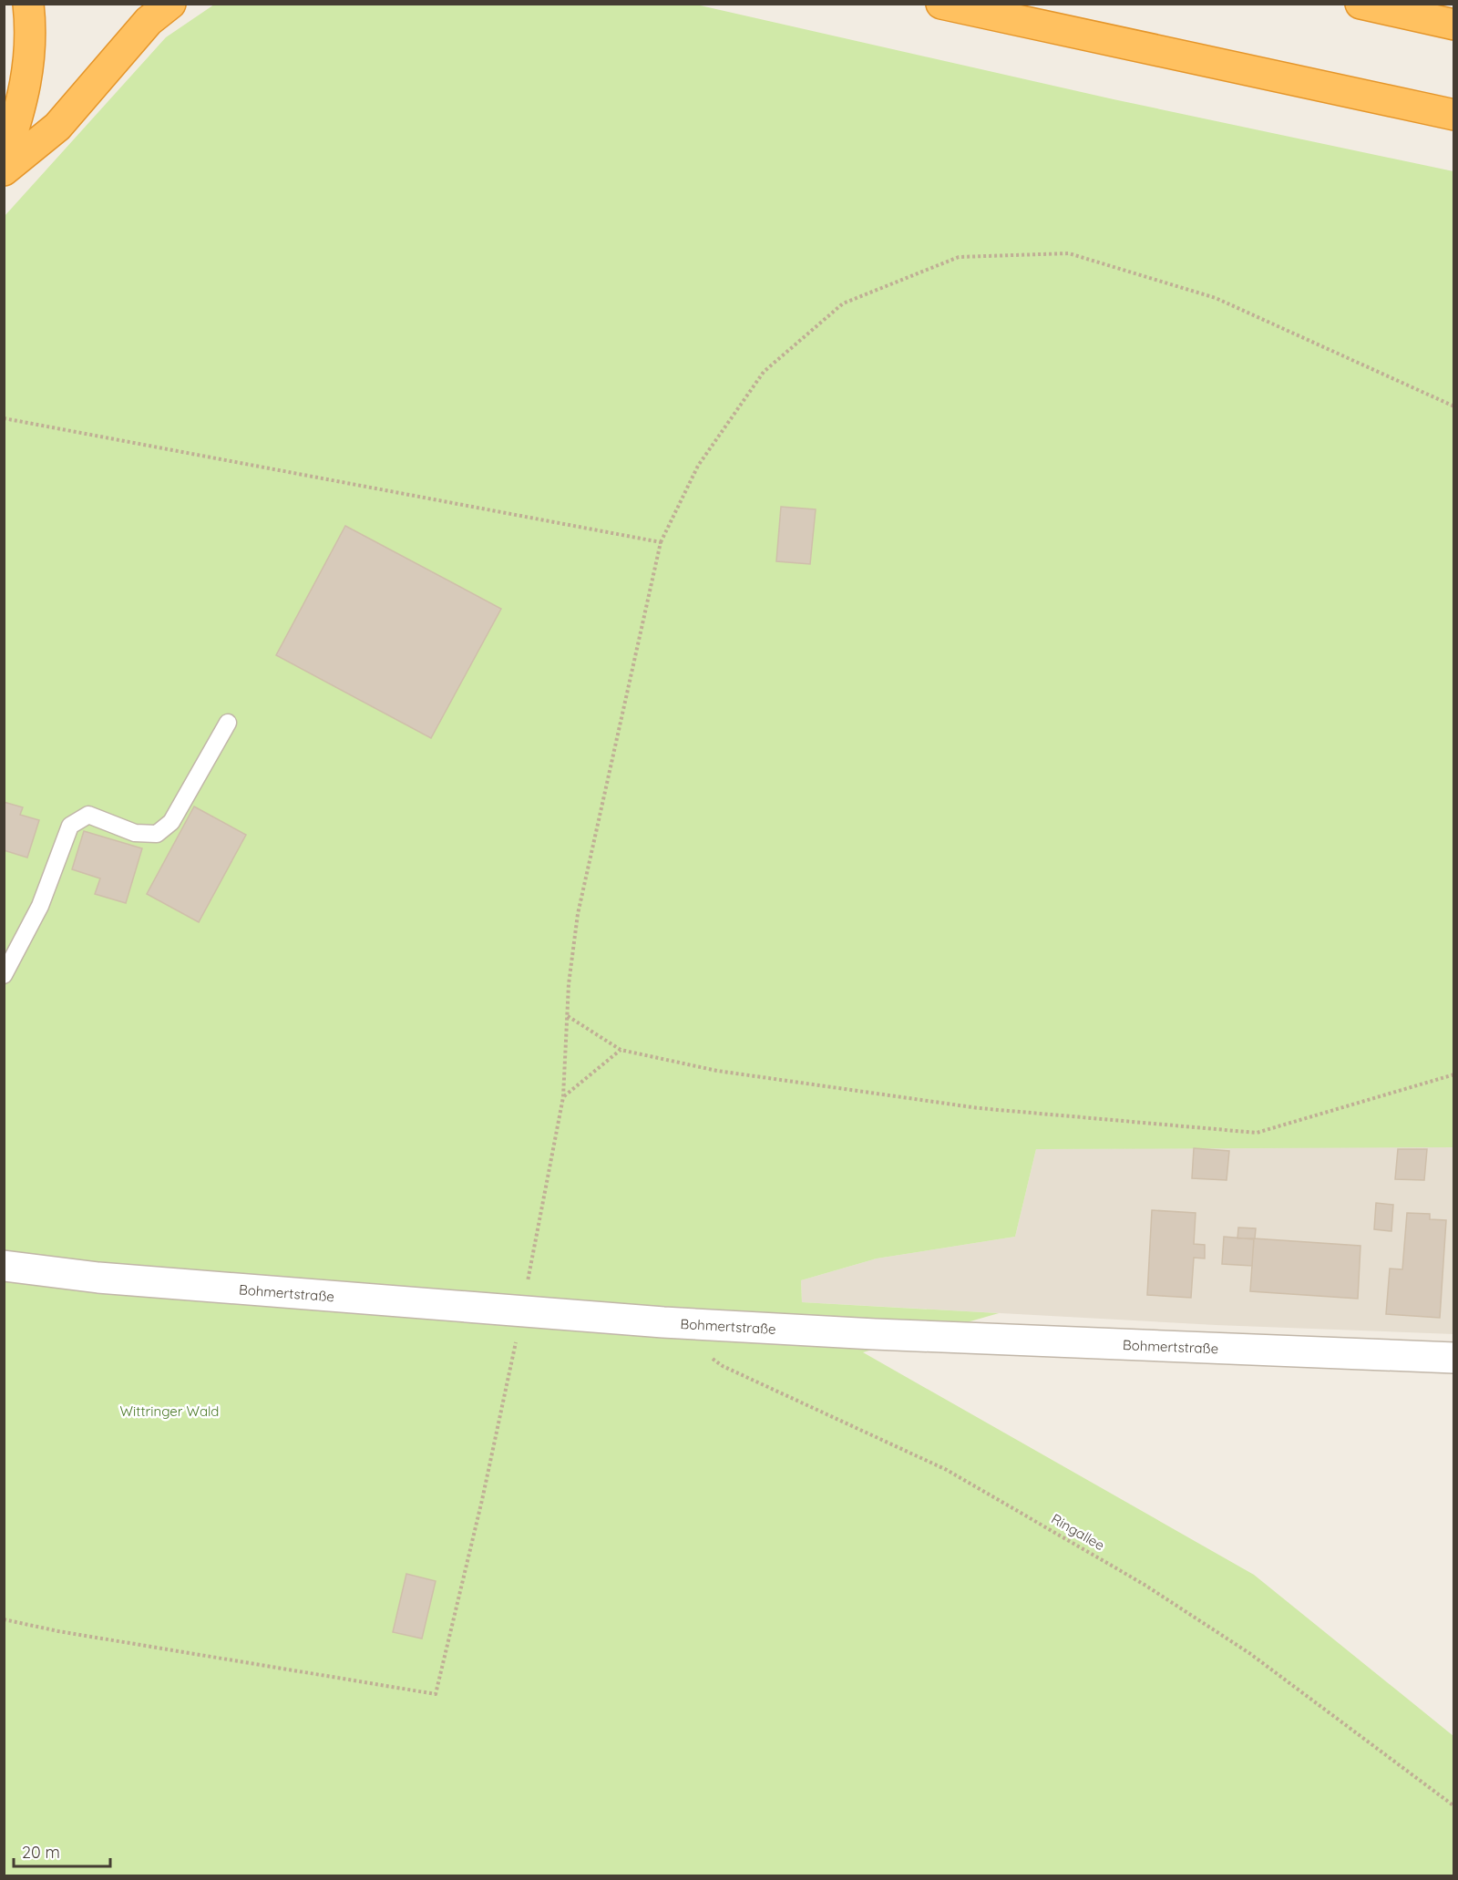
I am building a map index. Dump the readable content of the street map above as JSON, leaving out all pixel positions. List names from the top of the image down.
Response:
{
  "streets": {
    "street": ["Bohmertstraße"],
    "path": ["Ringallee"]
  },
  "parks": ["Wittringer Wald"],
  "scale_bar": "20 m"
}
